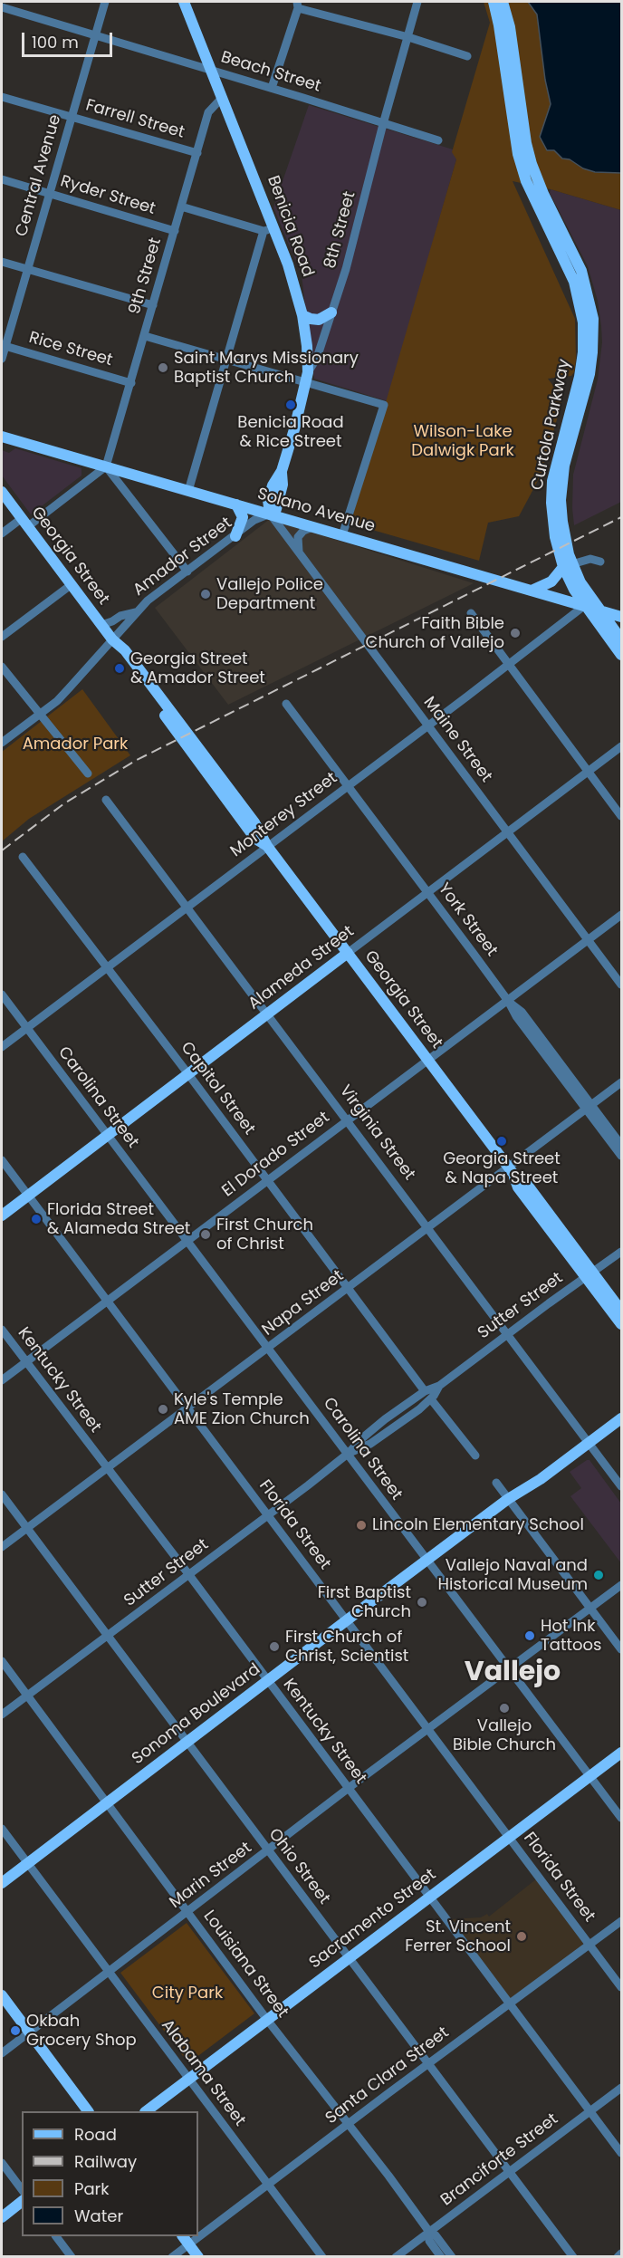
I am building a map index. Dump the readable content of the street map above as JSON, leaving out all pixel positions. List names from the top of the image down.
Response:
{
  "streets": {
    "main road": [
      "Benicia Road",
      "Curtola Parkway",
      "Solano Avenue",
      "Georgia Street",
      "Alameda Street",
      "Sonoma Boulevard",
      "Sacramento Street"
    ],
    "street": [
      "Beach Street",
      "Farrell Street",
      "Central Avenue",
      "Ryder Street",
      "8th Street",
      "9th Street",
      "Rice Street",
      "Amador Street",
      "Maine Street",
      "Monterey Street",
      "York Street",
      "Capitol Street",
      "Carolina Street",
      "Virginia Street",
      "El Dorado Street",
      "Napa Street",
      "Sutter Street",
      "Kentucky Street",
      "Florida Street",
      "Ohio Street",
      "Marin Street",
      "Louisiana Street",
      "Alabama Street",
      "Santa Clara Street",
      "Branciforte Street"
    ]
  },
  "crossings": [
    ["Beach Street", "Central Avenue"],
    ["Beach Street", "Benicia Road"],
    ["Beach Street", "8th Street"],
    ["Farrell Street", "Central Avenue"],
    ["Farrell Street", "9th Street"],
    ["Central Avenue", "Ryder Street"],
    ["Central Avenue", "Rice Street"],
    ["Ryder Street", "Benicia Road"],
    ["Ryder Street", "9th Street"],
    ["Benicia Road", "8th Street"],
    ["Benicia Road", "9th Street"],
    ["Benicia Road", "Solano Avenue"],
    ["Benicia Road", "Amador Street"],
    ["Benicia Road", "Maine Street"],
    ["9th Street", "Rice Street"],
    ["9th Street", "Solano Avenue"],
    ["Curtola Parkway", "Solano Avenue"],
    ["Curtola Parkway", "Monterey Street"],
    ["Solano Avenue", "Amador Street"],
    ["Solano Avenue", "Maine Street"],
    ["Solano Avenue", "Monterey Street"],
    ["Georgia Street", "Amador Street"],
    ["Georgia Street", "Monterey Street"],
    ["Georgia Street", "Alameda Street"],
    ["Georgia Street", "El Dorado Street"],
    ["Georgia Street", "Napa Street"],
    ["Georgia Street", "Sutter Street"],
    ["Amador Street", "Maine Street"],
    ["Maine Street", "Monterey Street"],
    ["Maine Street", "Alameda Street"],
    ["Maine Street", "El Dorado Street"],
    ["Monterey Street", "York Street"],
    ["Monterey Street", "Capitol Street"],
    ["Monterey Street", "Carolina Street"],
    ["Monterey Street", "Virginia Street"],
    ["York Street", "Alameda Street"],
    ["York Street", "El Dorado Street"],
    ["York Street", "Napa Street"],
    ["Alameda Street", "Capitol Street"],
    ["Alameda Street", "Carolina Street"],
    ["Alameda Street", "Virginia Street"],
    ["Alameda Street", "Florida Street"],
    ["Capitol Street", "El Dorado Street"],
    ["Capitol Street", "Napa Street"],
    ["Capitol Street", "Sutter Street"],
    ["Carolina Street", "El Dorado Street"],
    ["Carolina Street", "Napa Street"],
    ["Carolina Street", "Sutter Street"],
    ["Carolina Street", "Sonoma Boulevard"],
    ["Carolina Street", "Marin Street"],
    ["Carolina Street", "Sacramento Street"],
    ["Virginia Street", "El Dorado Street"],
    ["Virginia Street", "Napa Street"],
    ["Virginia Street", "Sutter Street"],
    ["Virginia Street", "Sonoma Boulevard"],
    ["El Dorado Street", "Kentucky Street"],
    ["El Dorado Street", "Florida Street"],
    ["Napa Street", "Kentucky Street"],
    ["Napa Street", "Florida Street"],
    ["Napa Street", "Ohio Street"],
    ["Sutter Street", "Kentucky Street"],
    ["Sutter Street", "Florida Street"],
    ["Sutter Street", "Ohio Street"],
    ["Sutter Street", "Louisiana Street"],
    ["Kentucky Street", "Sonoma Boulevard"],
    ["Kentucky Street", "Marin Street"],
    ["Kentucky Street", "Sacramento Street"],
    ["Kentucky Street", "Santa Clara Street"],
    ["Kentucky Street", "Branciforte Street"],
    ["Florida Street", "Sonoma Boulevard"],
    ["Florida Street", "Marin Street"],
    ["Florida Street", "Sacramento Street"],
    ["Florida Street", "Santa Clara Street"],
    ["Sonoma Boulevard", "Ohio Street"],
    ["Sonoma Boulevard", "Louisiana Street"],
    ["Sonoma Boulevard", "Alabama Street"],
    ["Ohio Street", "Marin Street"],
    ["Ohio Street", "Sacramento Street"],
    ["Ohio Street", "Santa Clara Street"],
    ["Ohio Street", "Branciforte Street"],
    ["Marin Street", "Louisiana Street"],
    ["Marin Street", "Alabama Street"],
    ["Sacramento Street", "Louisiana Street"],
    ["Sacramento Street", "Alabama Street"],
    ["Louisiana Street", "Santa Clara Street"],
    ["Louisiana Street", "Branciforte Street"],
    ["Alabama Street", "Santa Clara Street"]
  ],
  "districts": ["Vallejo"],
  "parks": ["Wilson-Lake Dalwigk Park", "Amador Park", "City Park"],
  "places": [
    "Saint Marys Missionary Baptist Church",
    "Benicia Road & Rice Street",
    "Vallejo Police Department",
    "Faith Bible Church of Vallejo",
    "Georgia Street & Amador Street",
    "Georgia Street & Napa Street",
    "Florida Street & Alameda Street",
    "First Church of Christ",
    "Kyle's Temple AME Zion Church",
    "Lincoln Elementary School",
    "Vallejo Naval and Historical Museum",
    "First Baptist Church",
    "Hot Ink Tattoos",
    "First Church of Christ, Scientist",
    "Vallejo Bible Church",
    "St. Vincent Ferrer School",
    "Okbah Grocery Shop"
  ],
  "legend": [
    "Road",
    "Railway",
    "Park",
    "Water"
  ],
  "scale_bar": "100 m"
}
